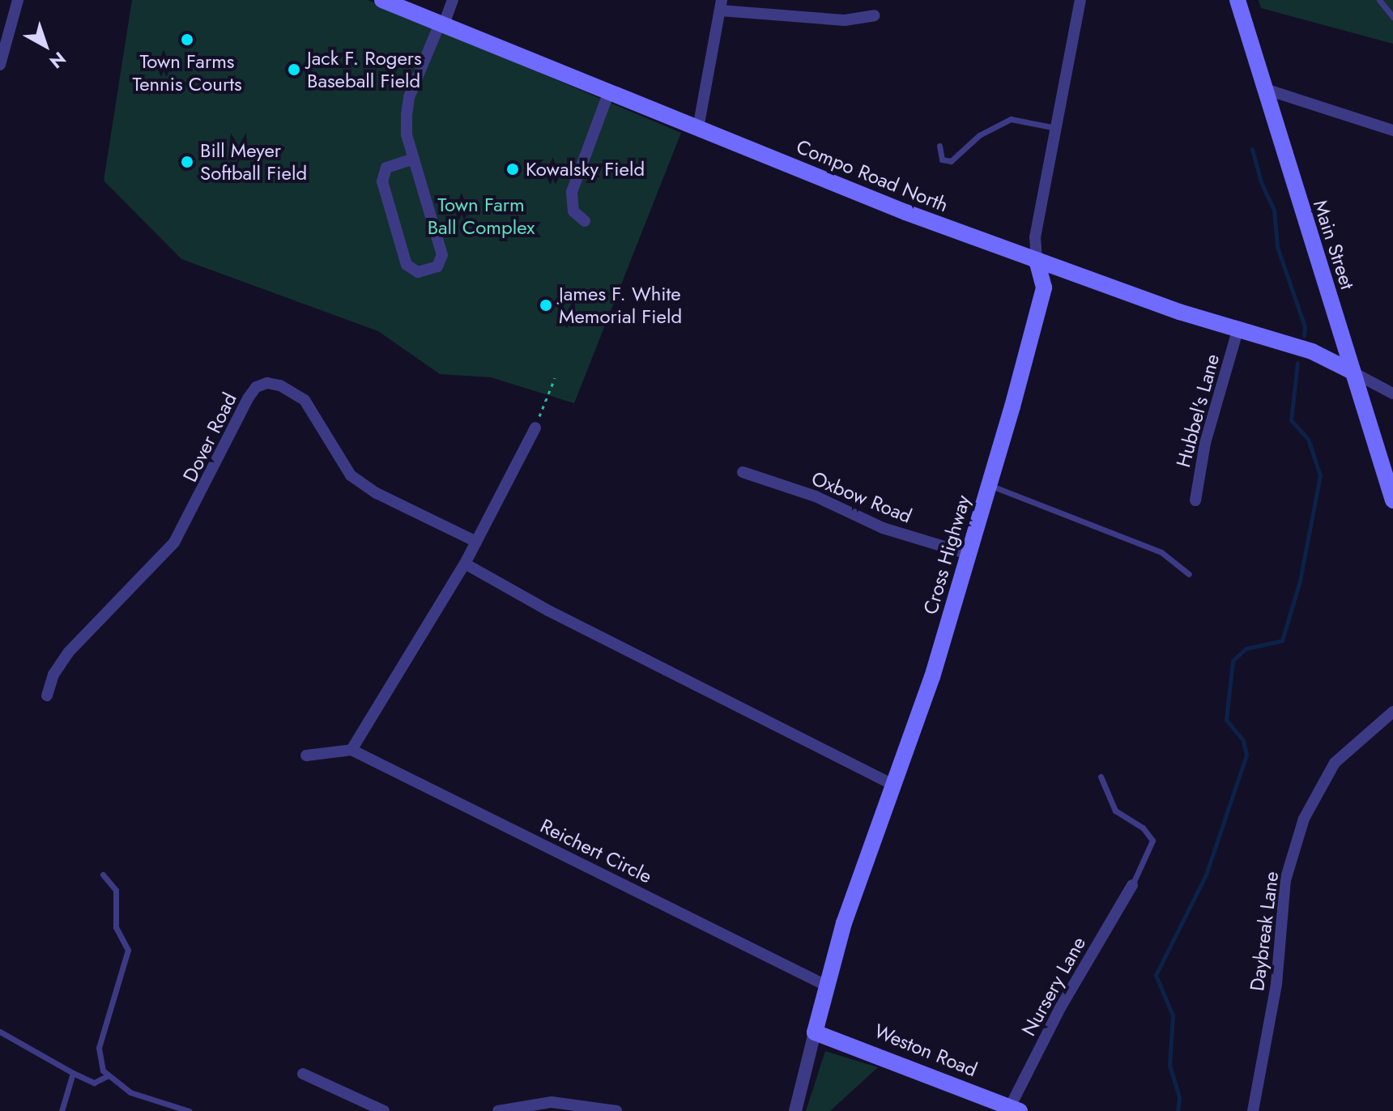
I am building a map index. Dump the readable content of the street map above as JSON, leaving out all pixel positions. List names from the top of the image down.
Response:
{
  "streets": {
    "main road": [
      "Compo Road North",
      "Main Street",
      "Cross Highway",
      "Weston Road"
    ],
    "street": [
      "Hubbel's Lane",
      "Dover Road",
      "Oxbow Road",
      "Reichert Circle",
      "Daybreak Lane",
      "Nursery Lane"
    ]
  },
  "crossings": [
    ["Compo Road North", "Main Street"],
    ["Compo Road North", "Hubbel's Lane"],
    ["Compo Road North", "Cross Highway"],
    ["Oxbow Road", "Cross Highway"],
    ["Cross Highway", "Reichert Circle"],
    ["Cross Highway", "Weston Road"],
    ["Nursery Lane", "Weston Road"]
  ],
  "parks": ["Town Farm Ball Complex"],
  "places": [
    "Town Farms Tennis Courts",
    "Jack F. Rogers Baseball Field",
    "Bill Meyer Softball Field",
    "Kowalsky Field",
    "James F. White Memorial Field"
  ],
  "north": "bottom right"
}
